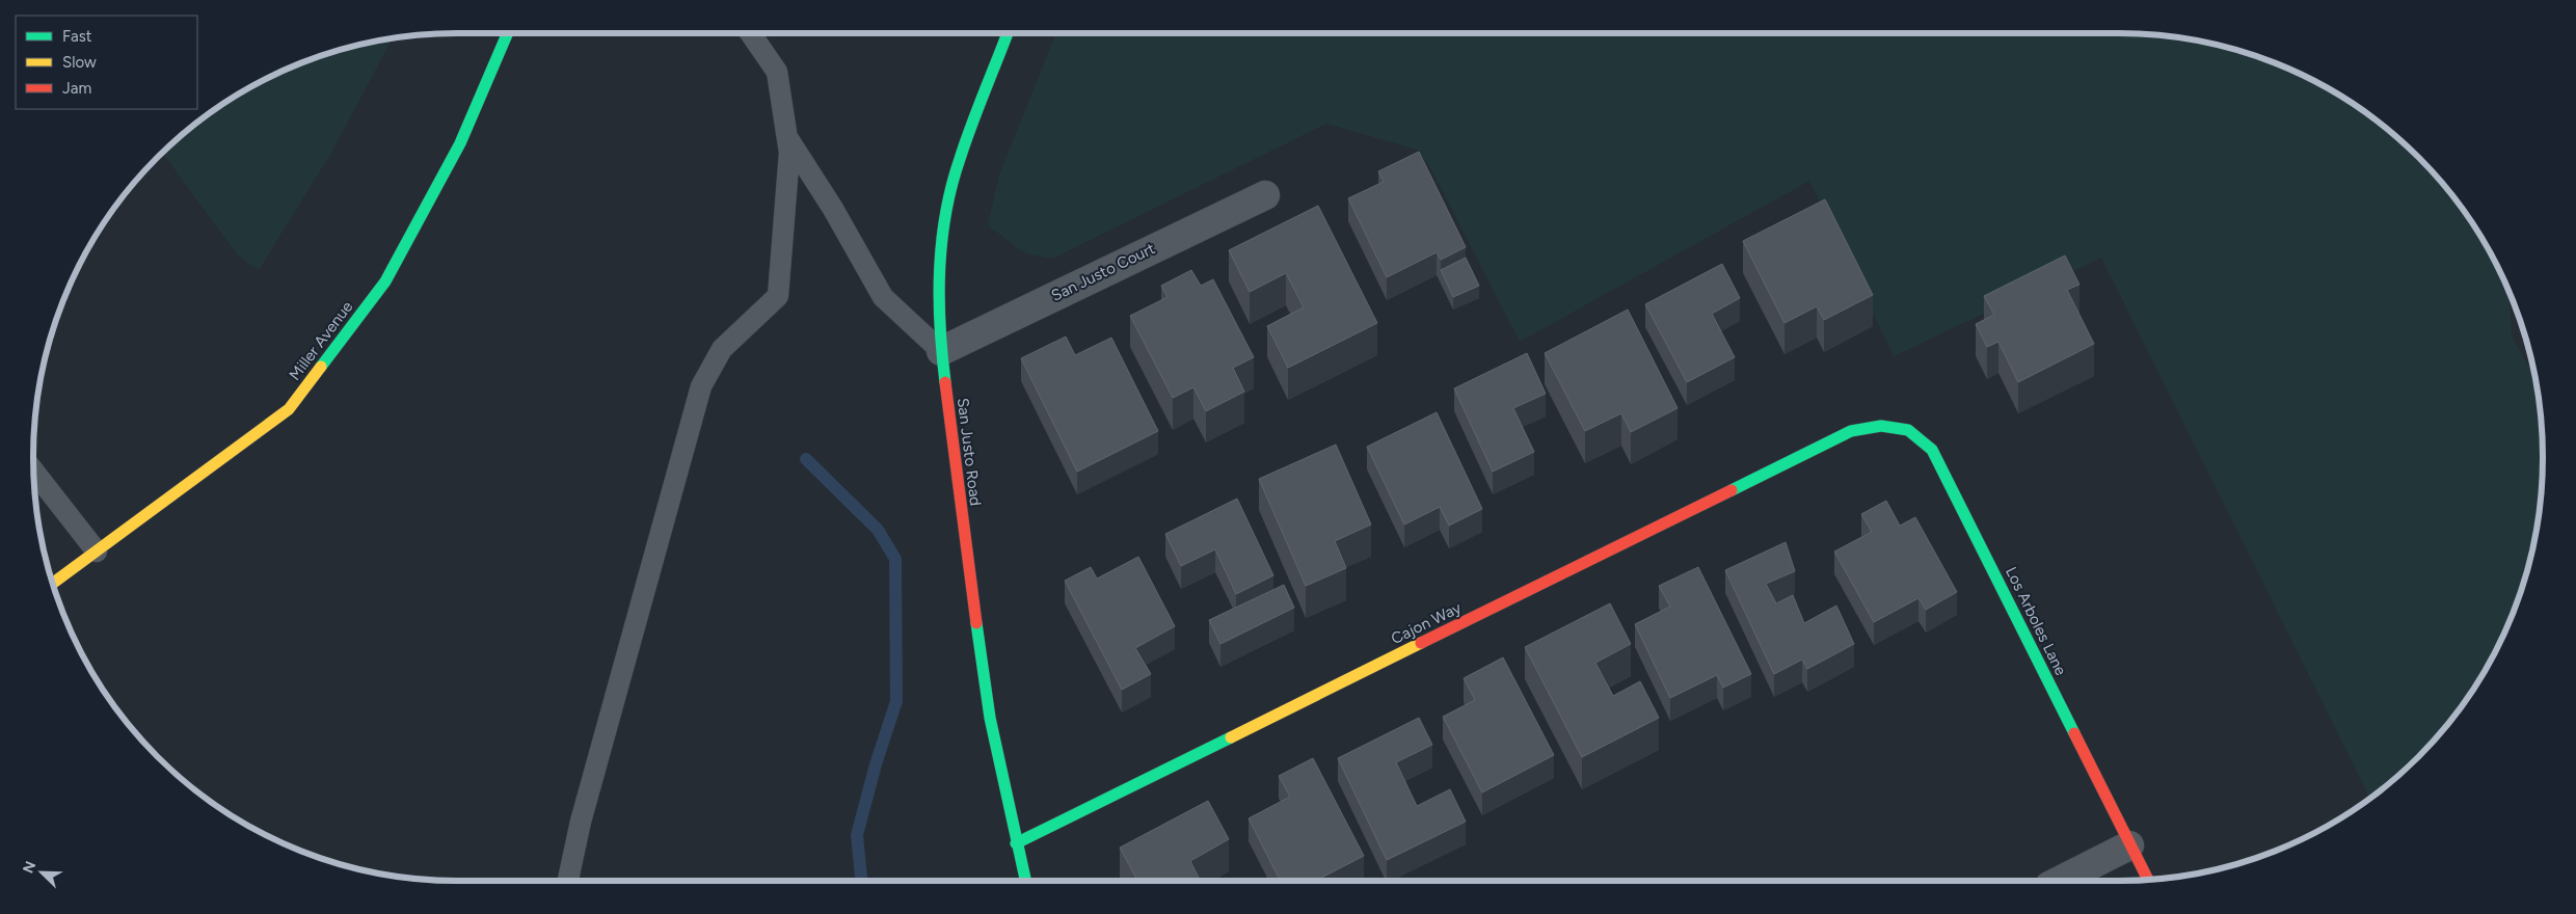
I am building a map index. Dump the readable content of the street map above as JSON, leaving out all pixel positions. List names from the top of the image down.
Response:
{
  "streets": {
    "street": [
      "San Justo Court",
      "Miller Avenue",
      "San Justo Road",
      "Los Arboles Lane",
      "Cajon Way"
    ]
  },
  "crossings": [
    ["San Justo Court", "San Justo Road"],
    ["San Justo Road", "Cajon Way"],
    ["Los Arboles Lane", "Cajon Way"]
  ],
  "legend": ["Fast", "Slow", "Jam"],
  "north": "top left"
}
